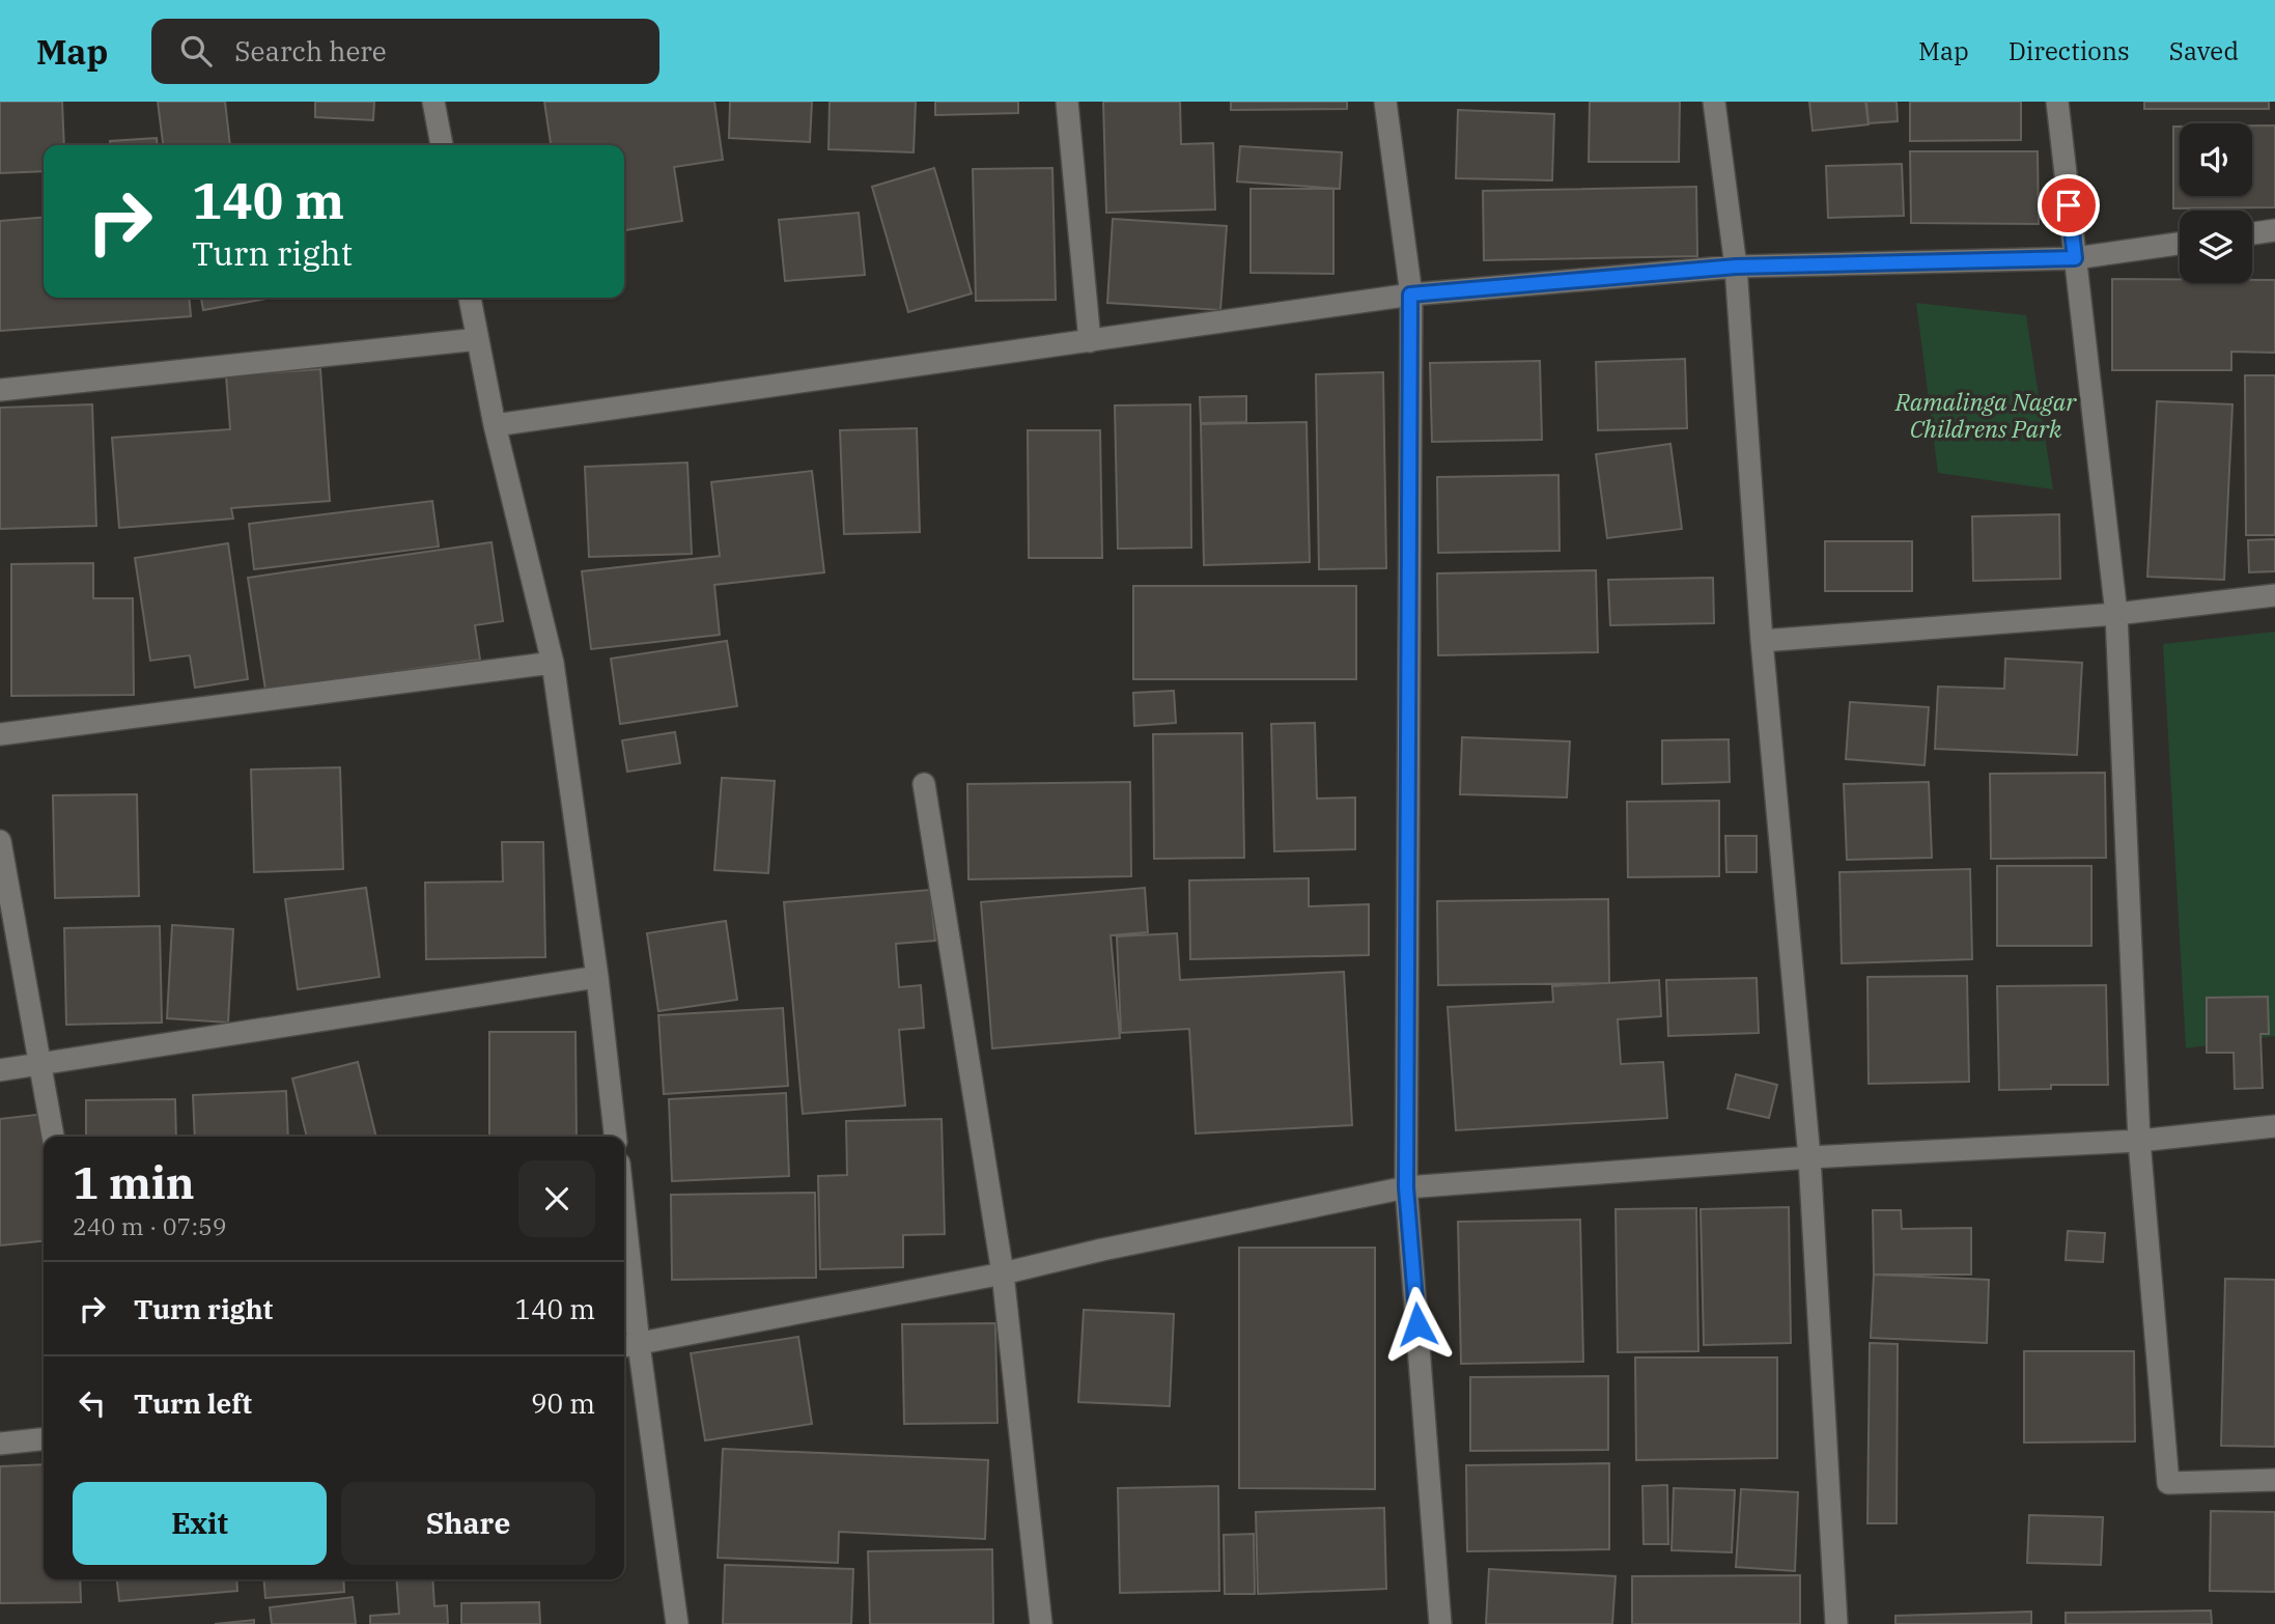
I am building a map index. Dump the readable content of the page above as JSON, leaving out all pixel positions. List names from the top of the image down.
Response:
{
  "parks": ["Ramalinga Nagar Childrens Park"],
  "page": {
    "header": "Map",
    "search": "Search here",
    "nav": ["Map", "Directions", "Saved"],
    "turn": ["140 m", "Turn right"],
    "heading": ["1 min", "240 m · 07:59"],
    "list": [
      {
        "name": "Turn right",
        "value": "140 m"
      },
      {
        "name": "Turn left",
        "value": "90 m"
      }
    ],
    "buttons": ["Exit", "Share"]
  }
}
